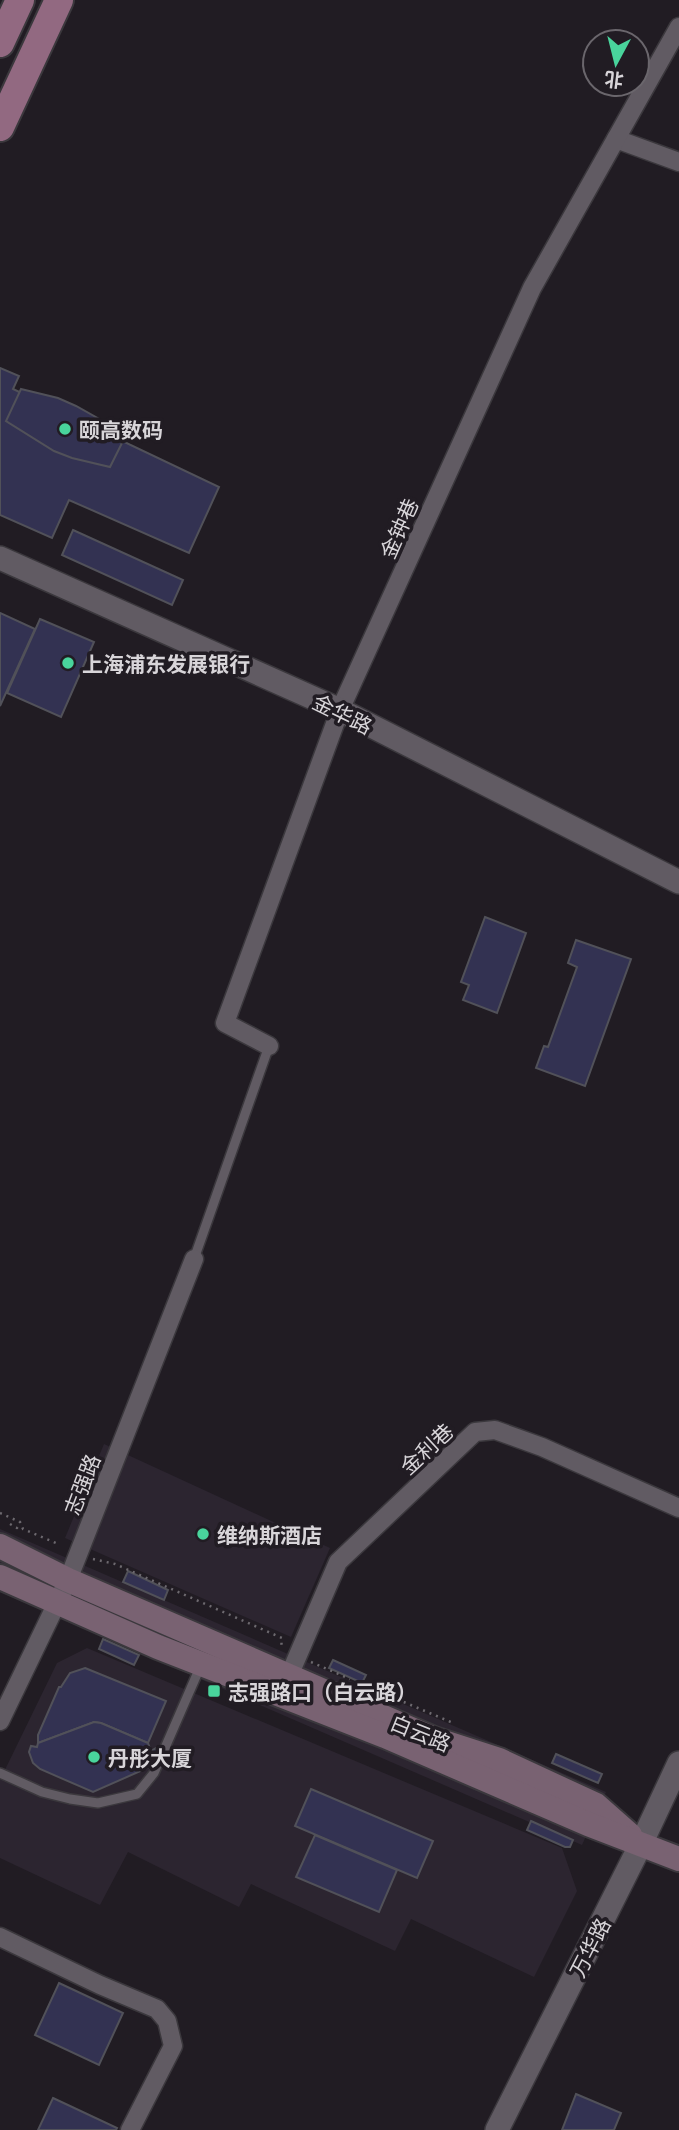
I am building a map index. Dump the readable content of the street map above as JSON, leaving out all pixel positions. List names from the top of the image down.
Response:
{
  "streets": {
    "main road": ["白云路"],
    "street": [
      "金钟巷",
      "金华路",
      "金利巷",
      "志强路",
      "万华路"
    ]
  },
  "crossings": [
    ["金钟巷", "金华路"],
    ["金利巷", "白云路"],
    ["志强路", "白云路"],
    ["白云路", "万华路"]
  ],
  "places": {
    "other": [
      "颐高数码",
      "上海浦东发展银行",
      "维纳斯酒店",
      "丹彤大厦"
    ],
    "transit": ["志强路口（白云路）"]
  },
  "north": "bottom"
}
